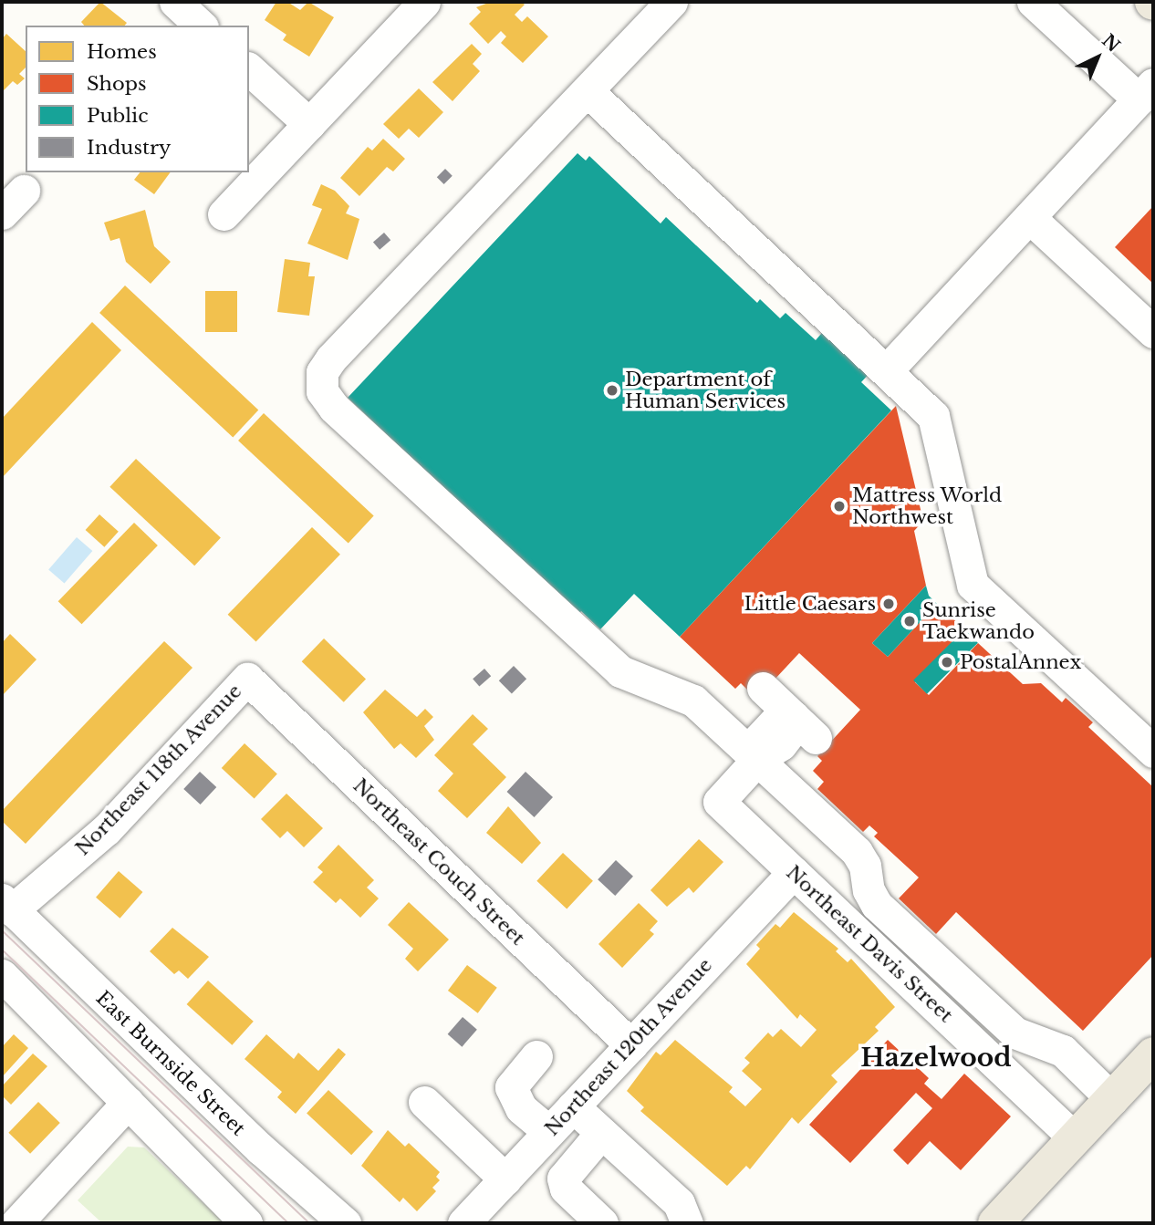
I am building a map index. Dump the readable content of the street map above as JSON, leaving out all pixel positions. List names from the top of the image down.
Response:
{
  "streets": {
    "street": [
      "Northeast 118th Avenue",
      "Northeast Couch Street",
      "Northeast Davis Street",
      "Northeast 120th Avenue",
      "East Burnside Street"
    ]
  },
  "crossings": [
    ["Northeast 118th Avenue", "Northeast Couch Street"],
    ["Northeast 118th Avenue", "East Burnside Street"],
    ["Northeast Couch Street", "Northeast 120th Avenue"],
    ["Northeast Davis Street", "Northeast 120th Avenue"]
  ],
  "districts": ["Hazelwood"],
  "places": [
    "Department of Human Services",
    "Mattress World Northwest",
    "Little Caesars",
    "Sunrise Taekwando",
    "PostalAnnex"
  ],
  "legend": [
    "Homes",
    "Shops",
    "Public",
    "Industry"
  ],
  "north": "top right"
}
